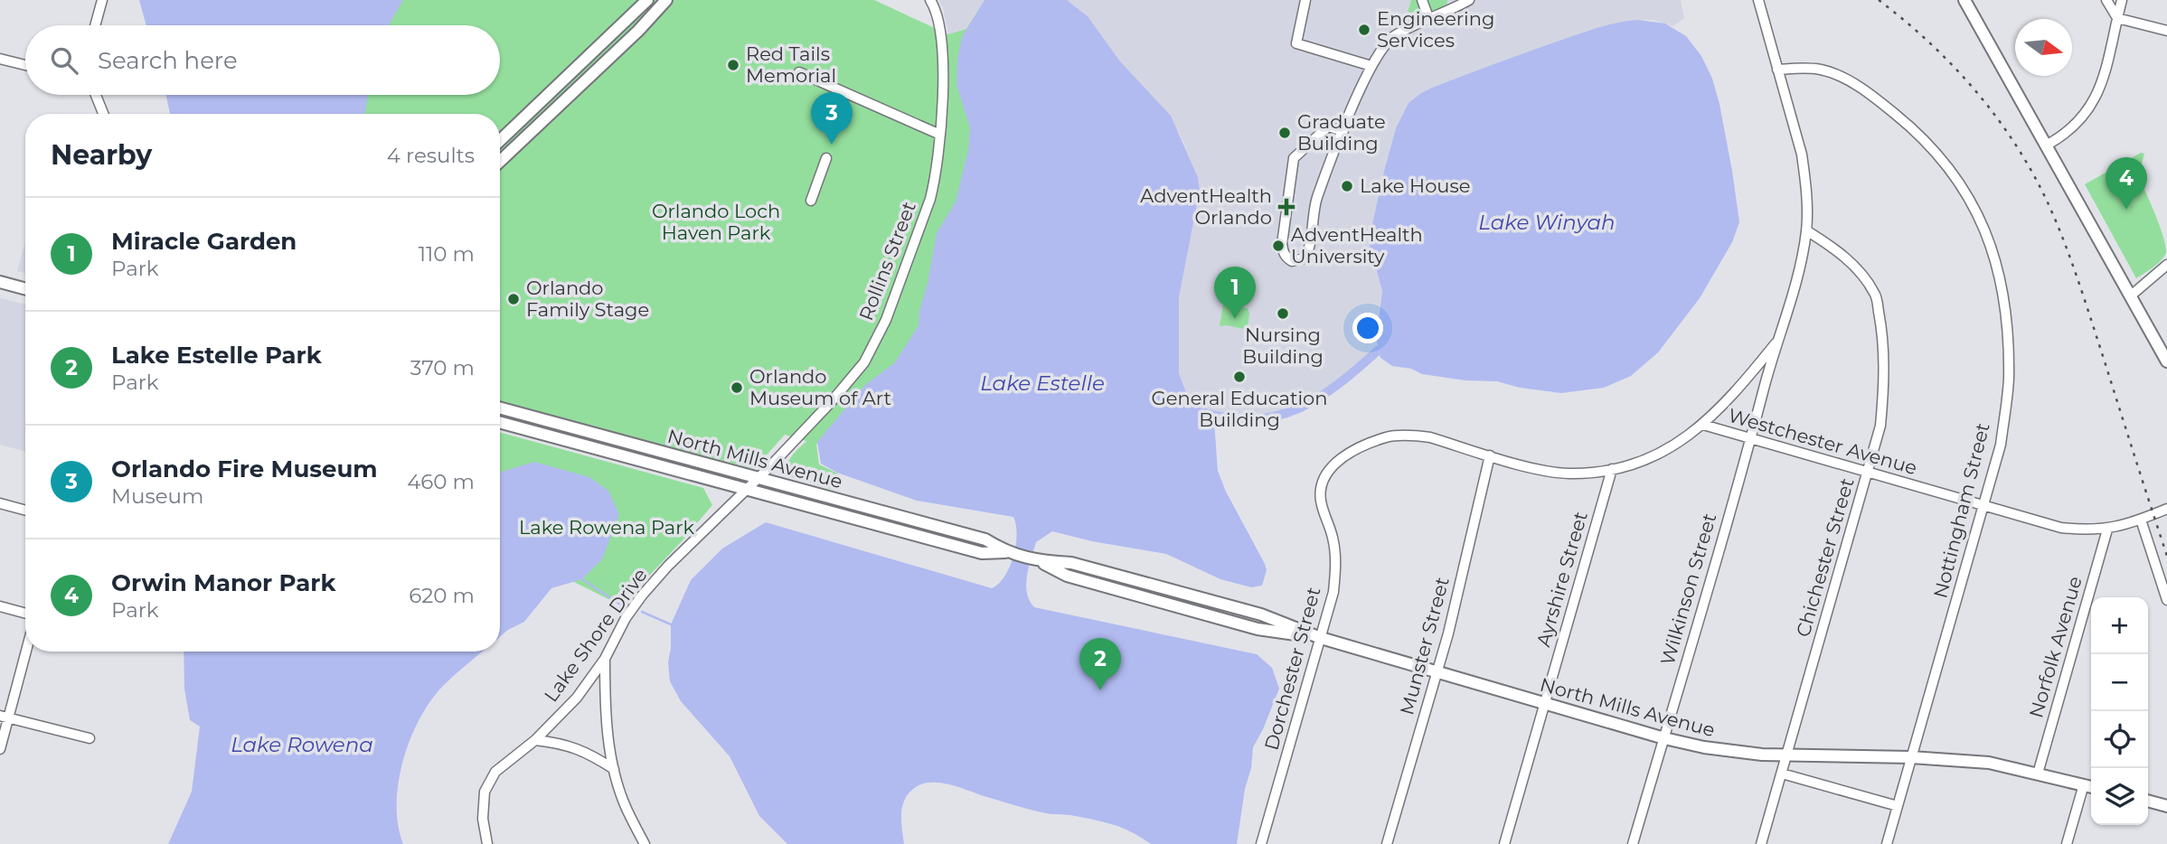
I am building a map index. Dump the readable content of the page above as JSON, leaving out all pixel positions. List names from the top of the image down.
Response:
{
  "streets": {
    "main road": ["North Mills Avenue"],
    "street": [
      "Rollins Street",
      "Westchester Avenue",
      "Nottingham Street",
      "Chichester Street",
      "Ayrshire Street",
      "Wilkinson Street",
      "Lake Shore Drive",
      "Munster Street",
      "Norfolk Avenue",
      "Dorchester Street"
    ]
  },
  "crossings": [
    ["Rollins Street", "North Mills Avenue"],
    ["Rollins Street", "Lake Shore Drive"],
    ["Westchester Avenue", "Nottingham Street"],
    ["Westchester Avenue", "Chichester Street"],
    ["Westchester Avenue", "Ayrshire Street"],
    ["Westchester Avenue", "Wilkinson Street"],
    ["Westchester Avenue", "Munster Street"],
    ["Westchester Avenue", "Norfolk Avenue"],
    ["Westchester Avenue", "Dorchester Street"],
    ["North Mills Avenue", "Nottingham Street"],
    ["North Mills Avenue", "Chichester Street"],
    ["North Mills Avenue", "Ayrshire Street"],
    ["North Mills Avenue", "Wilkinson Street"],
    ["North Mills Avenue", "Lake Shore Drive"],
    ["North Mills Avenue", "Munster Street"],
    ["North Mills Avenue", "Norfolk Avenue"],
    ["North Mills Avenue", "Dorchester Street"],
    ["Nottingham Street", "Wilkinson Street"],
    ["Chichester Street", "Wilkinson Street"]
  ],
  "water": ["Lake Winyah", "Lake Estelle", "Lake Rowena"],
  "parks": ["Orlando Loch Haven Park", "Lake Rowena Park"],
  "places": {
    "other": [
      "Engineering Services",
      "Red Tails Memorial",
      "Graduate Building",
      "Lake House",
      "AdventHealth University",
      "Orlando Family Stage",
      "Nursing Building",
      "General Education Building",
      "Orlando Museum of Art"
    ],
    "health": ["AdventHealth Orlando"]
  },
  "north": "right",
  "page": {
    "search": "Search here",
    "pins": [
      "3",
      "4",
      "1",
      "2"
    ],
    "heading": ["Nearby", "4 results"],
    "list": [
      {
        "mark": "1",
        "name": "Miracle Garden",
        "note": "Park",
        "value": "110 m"
      },
      {
        "mark": "2",
        "name": "Lake Estelle Park",
        "note": "Park",
        "value": "370 m"
      },
      {
        "mark": "3",
        "name": "Orlando Fire Museum",
        "note": "Museum",
        "value": "460 m"
      },
      {
        "mark": "4",
        "name": "Orwin Manor Park",
        "note": "Park",
        "value": "620 m"
      }
    ],
    "map_buttons": ["+", "−"]
  }
}
